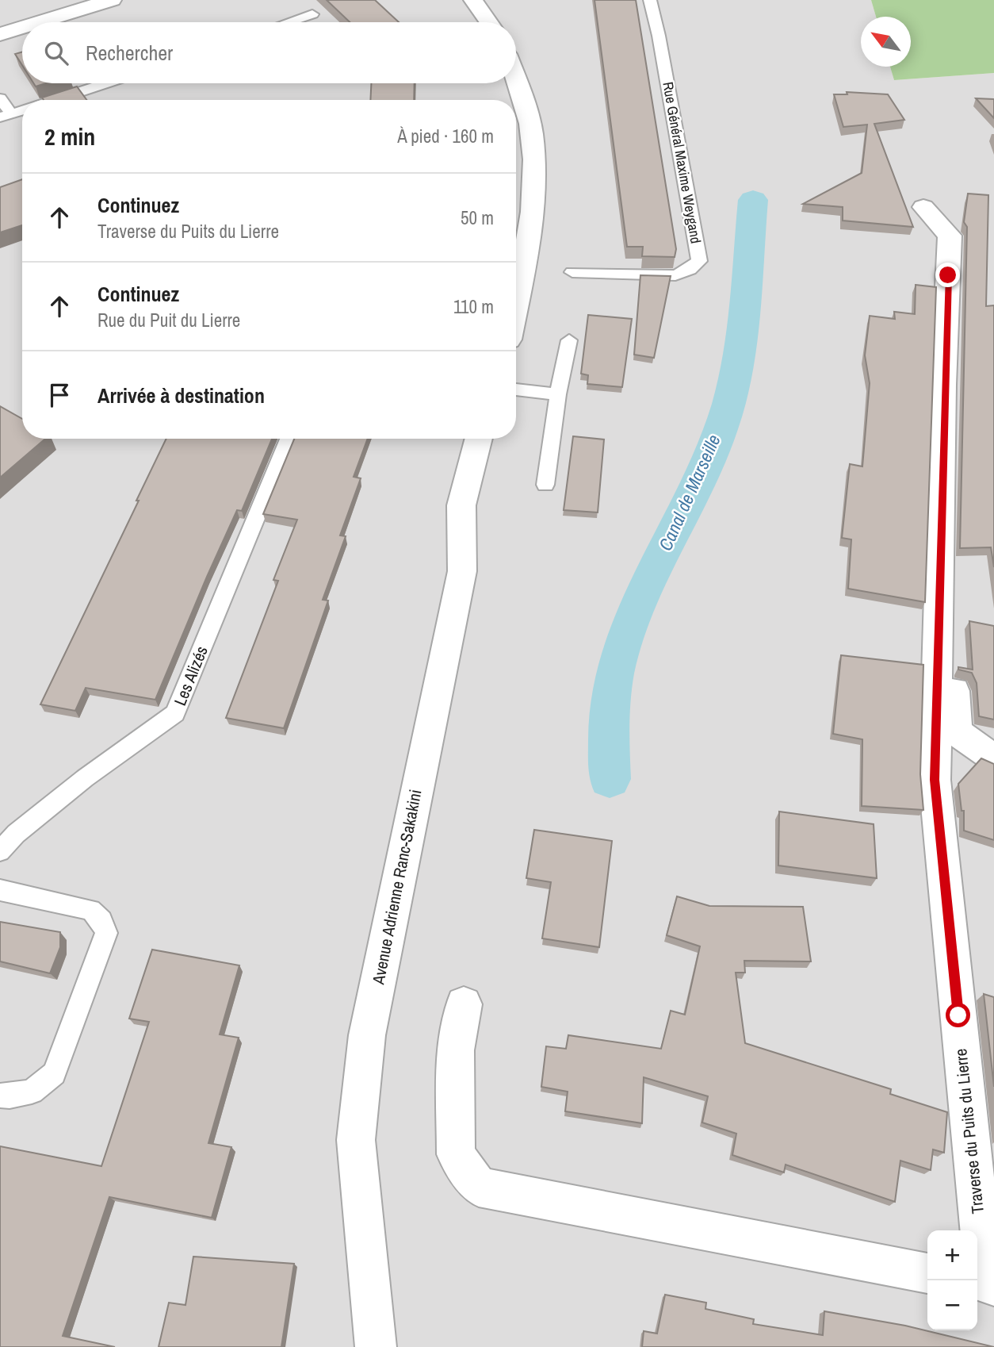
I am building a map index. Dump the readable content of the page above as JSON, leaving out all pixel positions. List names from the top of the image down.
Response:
{
  "streets": {
    "street": ["Avenue Adrienne Ranc-Sakakini", "Traverse du Puits du Lierre"],
    "lane": ["Rue Général Maxime Weygand", "Les Alizés"]
  },
  "water": ["Canal de Marseille"],
  "north": "top left",
  "page": {
    "search": "Rechercher",
    "heading": ["2 min", "À pied · 160 m"],
    "list": [
      ["Continuez", "Traverse du Puits du Lierre", "50 m"],
      ["Continuez", "Rue du Puit du Lierre", "110 m"],
      "Arrivée à destination"
    ],
    "map_buttons": ["+", "−"]
  }
}
